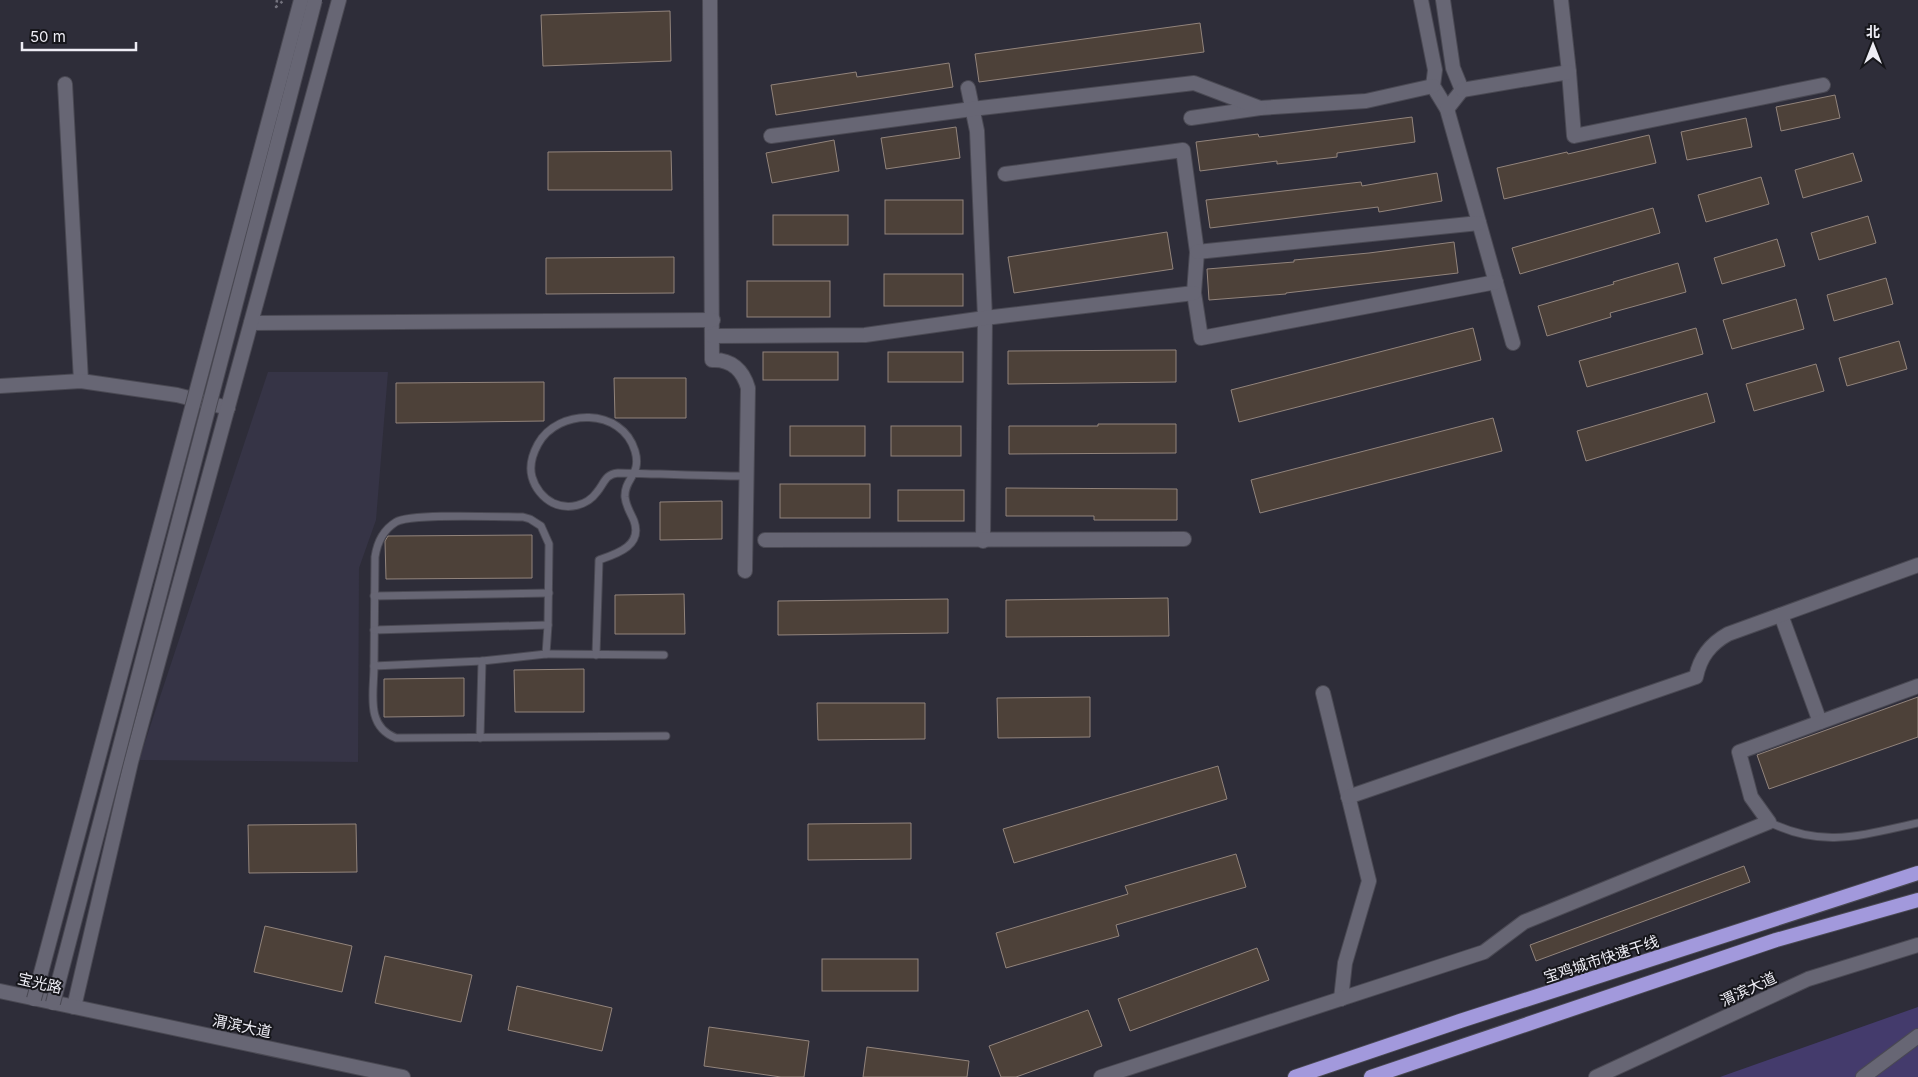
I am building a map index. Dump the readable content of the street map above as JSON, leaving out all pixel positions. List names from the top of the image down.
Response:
{
  "streets": {
    "highway": ["宝鸡城市快速干线"],
    "street": ["宝光路", "渭滨大道"]
  },
  "crossings": [
    ["宝光路", "渭滨大道"]
  ],
  "scale_bar": "50 m",
  "north": "top"
}
